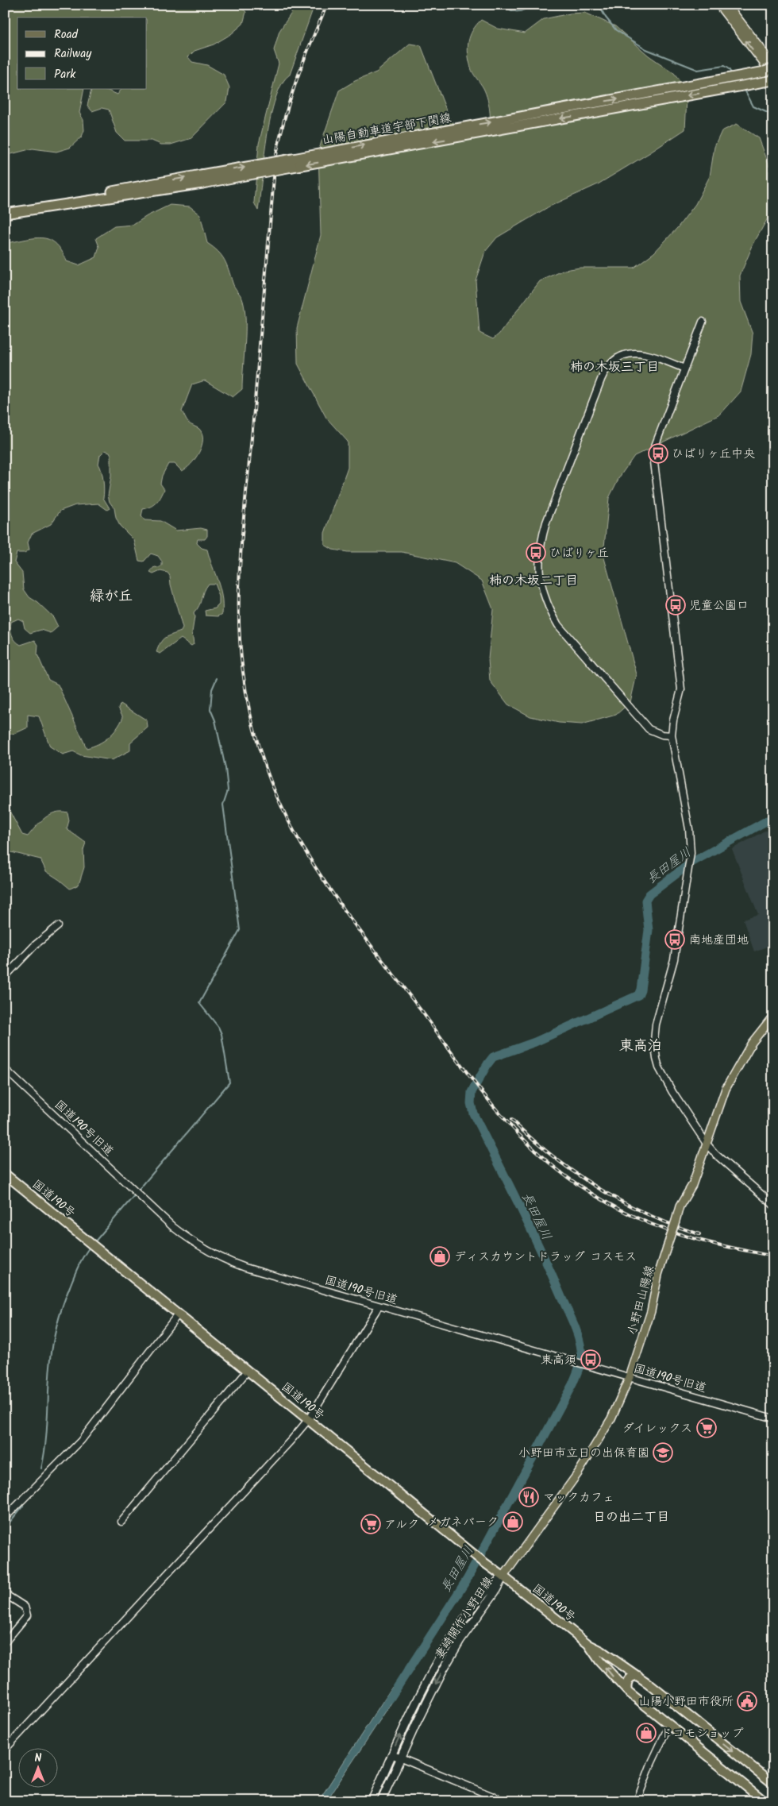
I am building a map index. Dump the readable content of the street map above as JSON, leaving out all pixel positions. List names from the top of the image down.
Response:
{
  "streets": {
    "highway": ["山陽自動車道宇部下関線", "国道190号"],
    "main road": ["小野田山陽線", "妻崎開作小野田線"],
    "street": ["国道190号旧道"]
  },
  "crossings": [
    ["国道190号旧道", "小野田山陽線"],
    ["国道190号", "小野田山陽線"],
    ["国道190号", "妻崎開作小野田線"],
    ["小野田山陽線", "妻崎開作小野田線"]
  ],
  "districts": [
    "柿の木坂三丁目",
    "柿の木坂二丁目",
    "緑が丘",
    "東高泊",
    "日の出二丁目"
  ],
  "water": ["長田屋川"],
  "places": {
    "bus stop": [
      "ひばりヶ丘中央",
      "ひばりヶ丘",
      "児童公園口",
      "南地産団地",
      "東高須"
    ],
    "shop": ["ディスカウントドラッグ コスモス", "メガネパーク", "ドコモショップ"],
    "supermarket": ["ダイレックス", "アルク"],
    "school or university": ["小野田市立日の出保育園"],
    "restaurant": ["マックカフェ"],
    "public building": ["山陽小野田市役所"]
  },
  "legend": ["Road", "Railway", "Park"],
  "north": "top"
}
